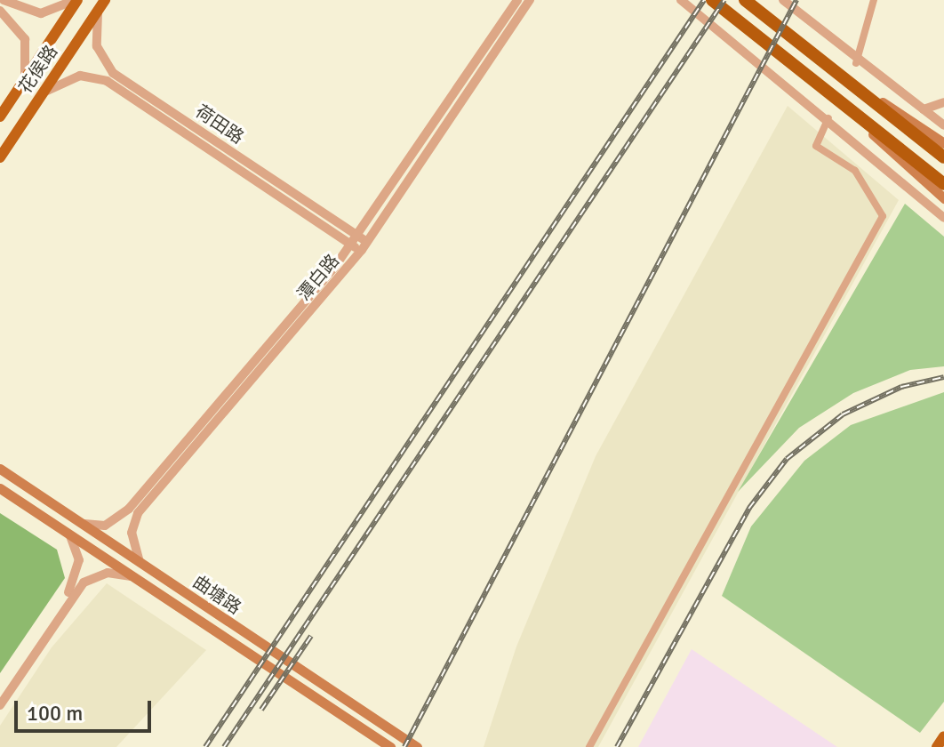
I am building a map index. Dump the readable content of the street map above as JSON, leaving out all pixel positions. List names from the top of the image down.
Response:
{
  "streets": {
    "main road": ["花侯路", "曲塘路"],
    "street": ["荷田路", "潭白路"]
  },
  "crossings": [
    ["花侯路", "荷田路"],
    ["荷田路", "潭白路"],
    ["潭白路", "曲塘路"]
  ],
  "scale_bar": "100 m"
}
